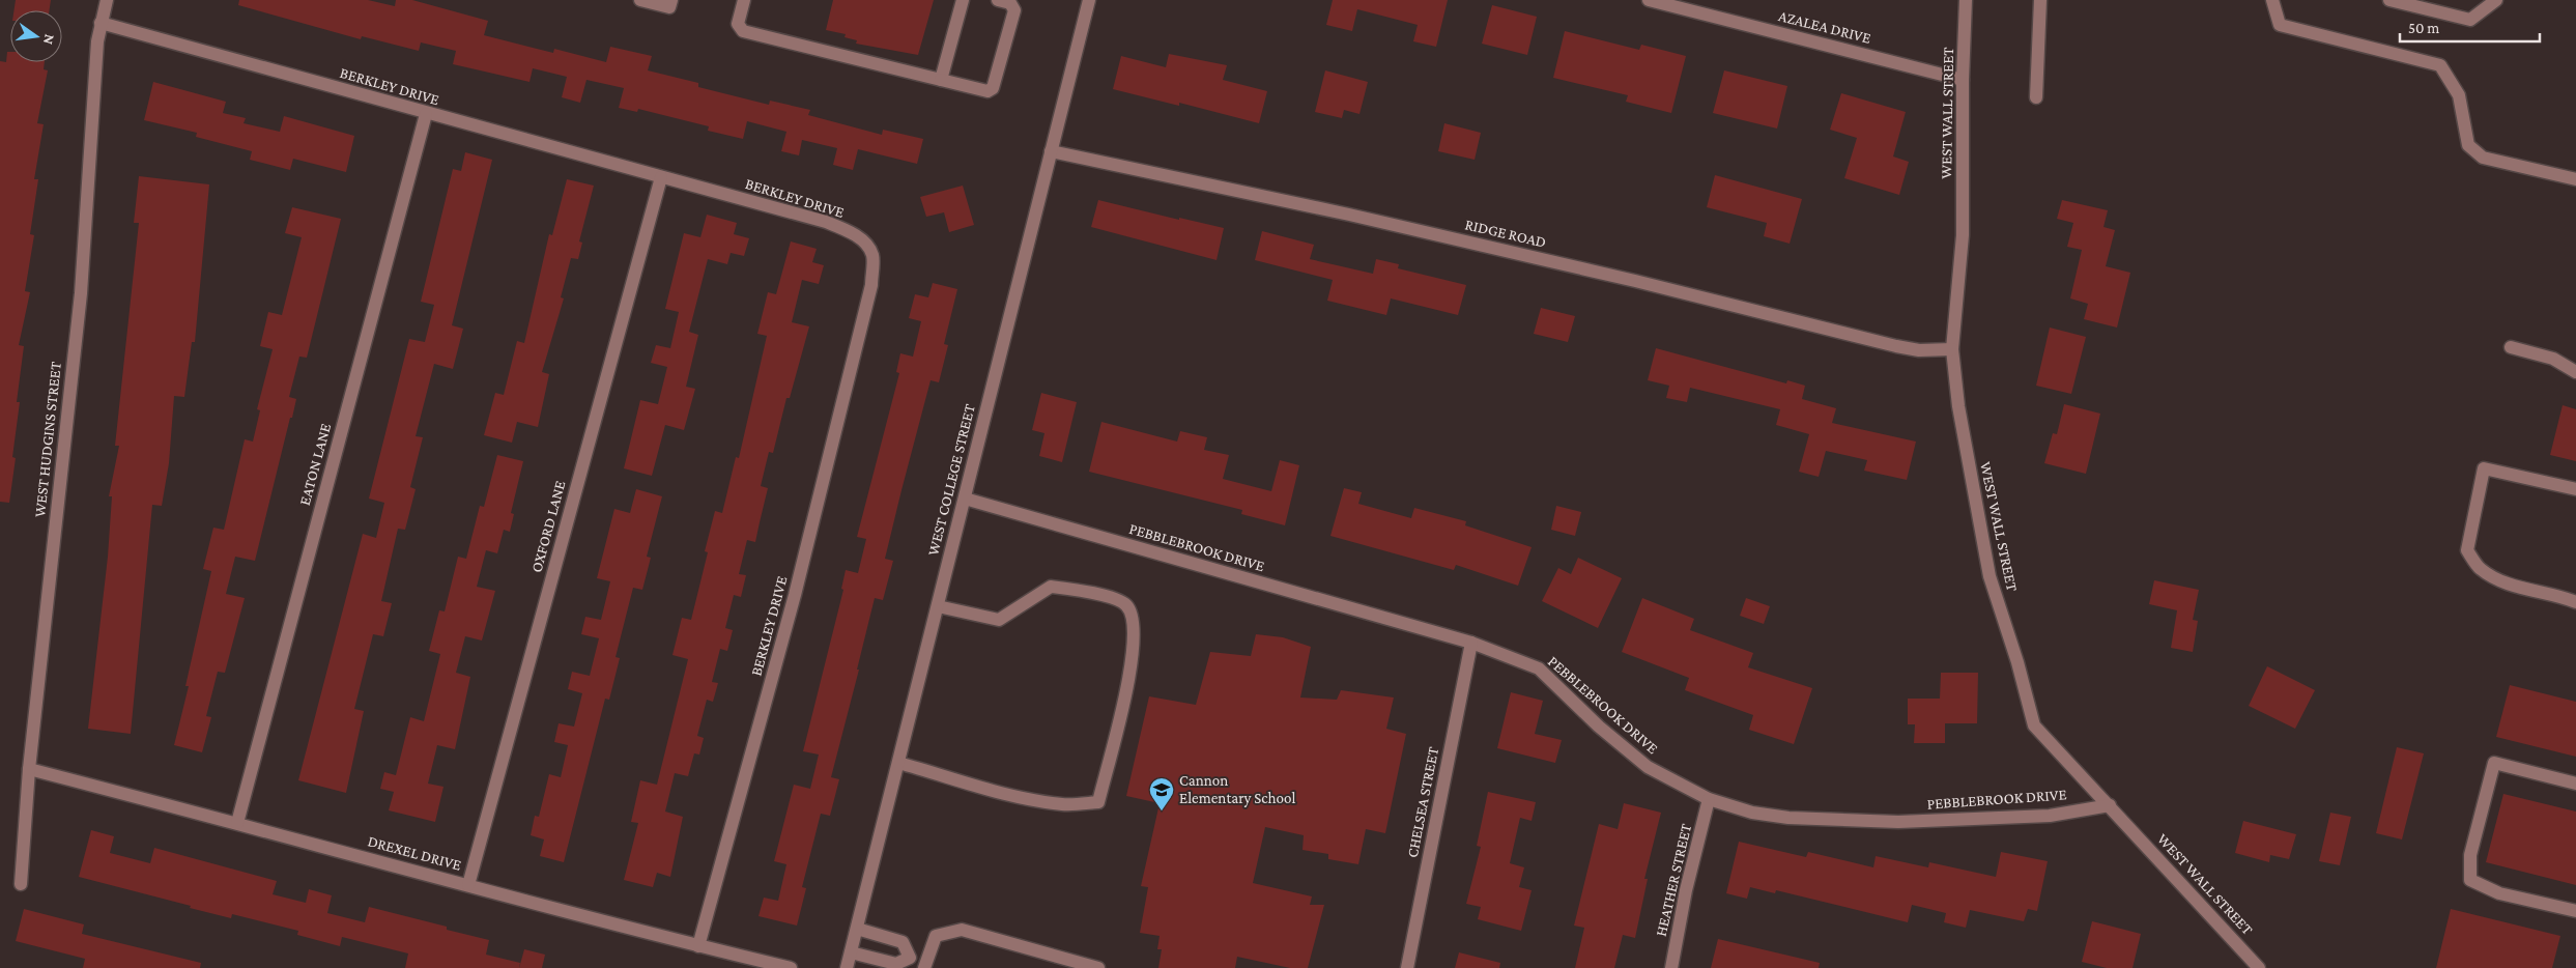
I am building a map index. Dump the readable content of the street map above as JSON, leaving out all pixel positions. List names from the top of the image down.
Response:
{
  "streets": {
    "street": [
      "AZALEA DRIVE",
      "BERKLEY DRIVE",
      "WEST WALL STREET",
      "RIDGE ROAD",
      "WEST HUDGINS STREET",
      "EATON LANE",
      "WEST COLLEGE STREET",
      "OXFORD LANE",
      "PEBBLEBROOK DRIVE",
      "CHELSEA STREET",
      "DREXEL DRIVE",
      "HEATHER STREET"
    ]
  },
  "crossings": [
    ["AZALEA DRIVE", "WEST WALL STREET"],
    ["BERKLEY DRIVE", "WEST HUDGINS STREET"],
    ["BERKLEY DRIVE", "EATON LANE"],
    ["BERKLEY DRIVE", "OXFORD LANE"],
    ["BERKLEY DRIVE", "DREXEL DRIVE"],
    ["WEST WALL STREET", "RIDGE ROAD"],
    ["WEST WALL STREET", "PEBBLEBROOK DRIVE"],
    ["RIDGE ROAD", "WEST COLLEGE STREET"],
    ["WEST HUDGINS STREET", "DREXEL DRIVE"],
    ["EATON LANE", "DREXEL DRIVE"],
    ["WEST COLLEGE STREET", "PEBBLEBROOK DRIVE"],
    ["OXFORD LANE", "DREXEL DRIVE"],
    ["PEBBLEBROOK DRIVE", "CHELSEA STREET"],
    ["PEBBLEBROOK DRIVE", "HEATHER STREET"]
  ],
  "places": {
    "school or university": ["Cannon Elementary School"]
  },
  "scale_bar": "50 m",
  "north": "right"
}
